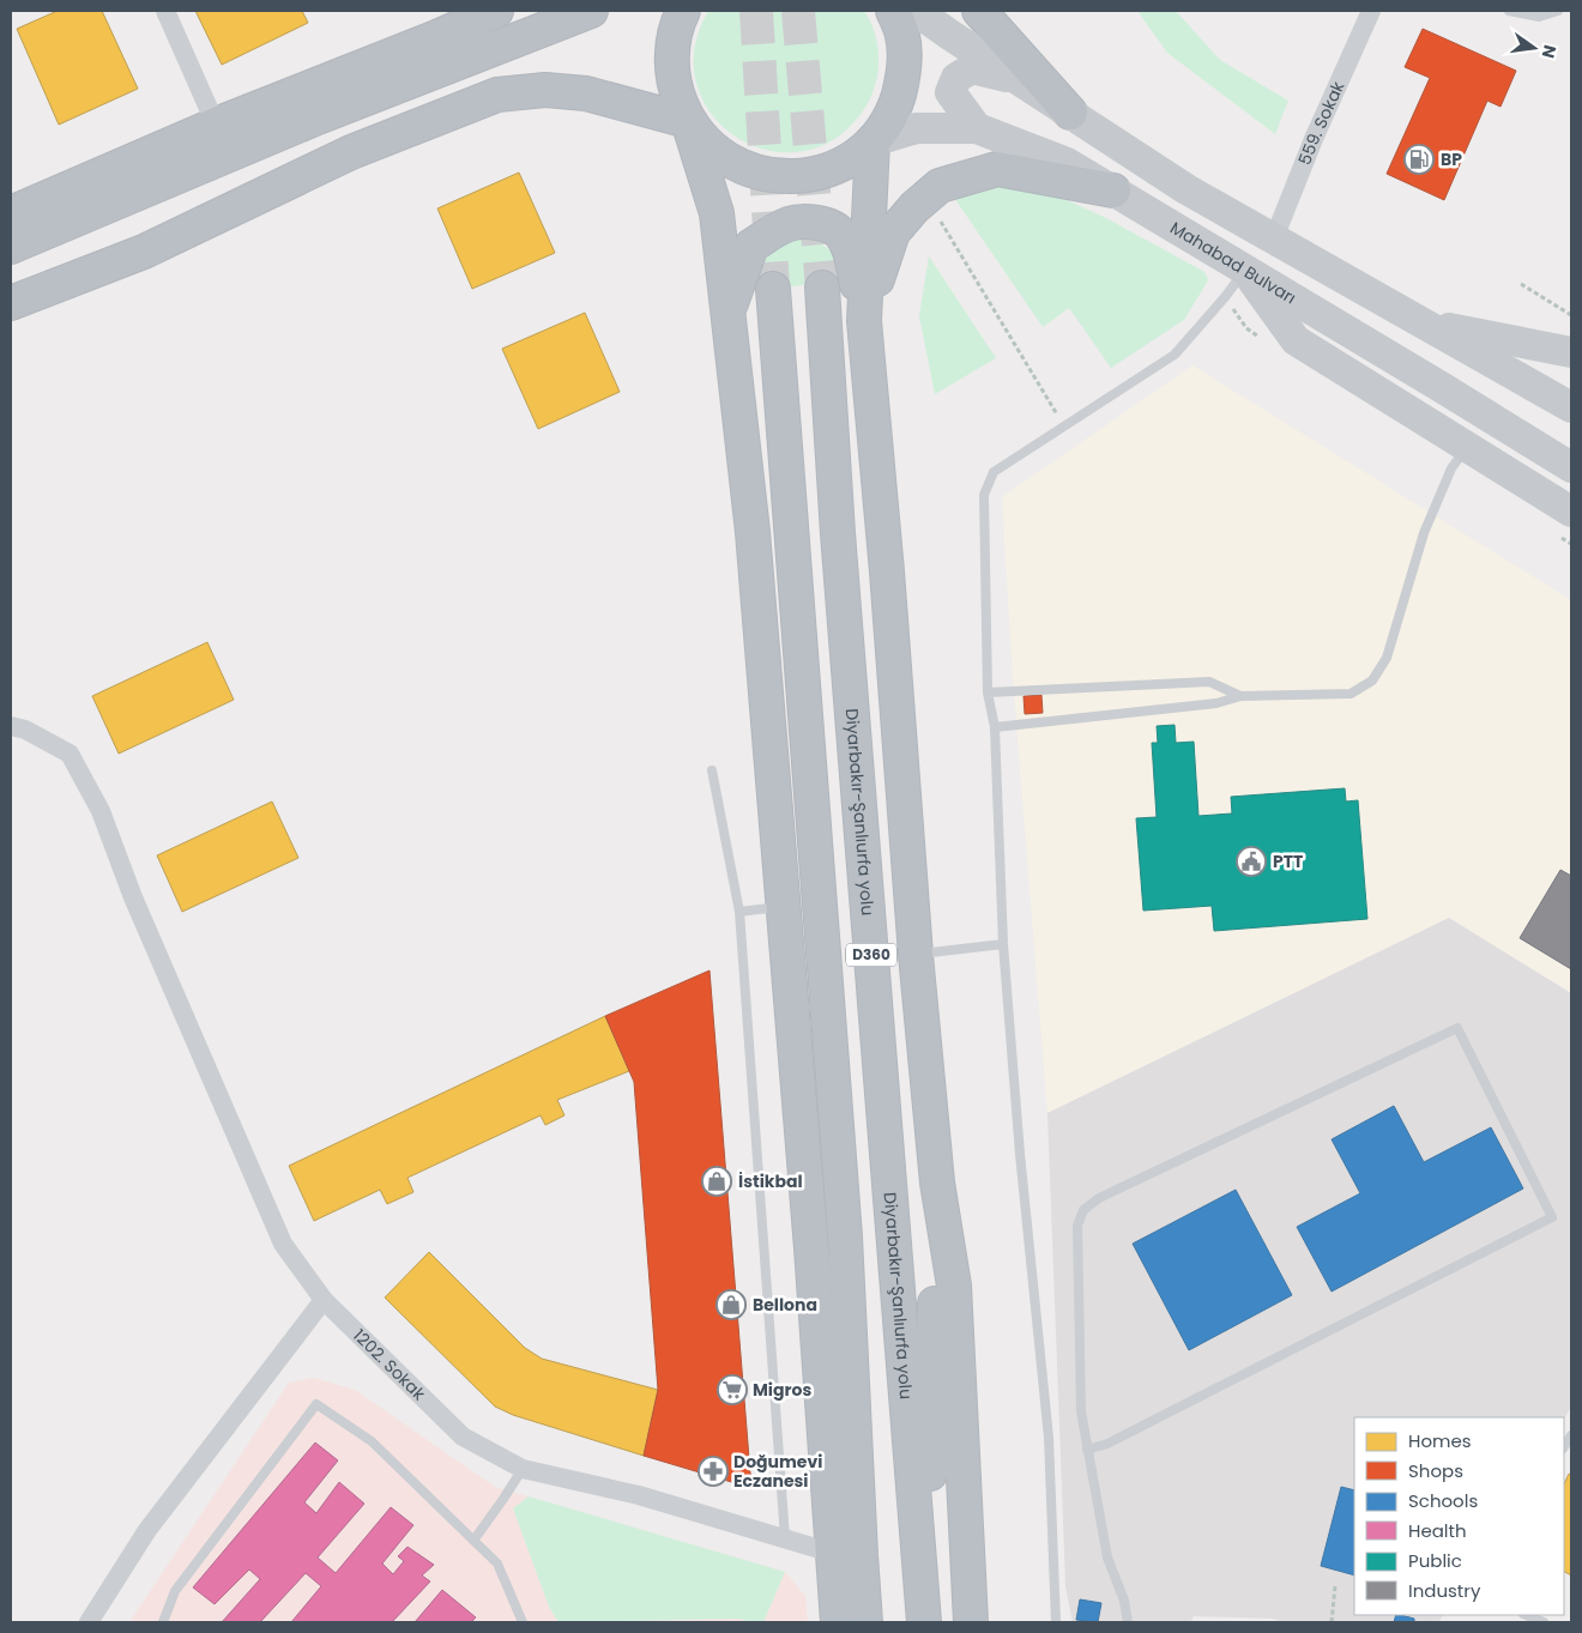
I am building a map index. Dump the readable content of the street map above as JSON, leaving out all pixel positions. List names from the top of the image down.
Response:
{
  "streets": {
    "highway": ["Diyarbakır-Şanlıurfa yolu", "D360"],
    "main road": ["Mahabad Bulvarı"],
    "street": ["559. Sokak", "1202. Sokak"]
  },
  "crossings": [
    ["D360", "1202. Sokak"]
  ],
  "places": {
    "fuel station": ["BP"],
    "public building": ["PTT"],
    "shop": ["İstikbal", "Bellona"],
    "supermarket": ["Migros"],
    "pharmacy": ["Doğumevi Eczanesi"]
  },
  "legend": [
    "Homes",
    "Shops",
    "Schools",
    "Health",
    "Public",
    "Industry"
  ],
  "north": "right"
}
